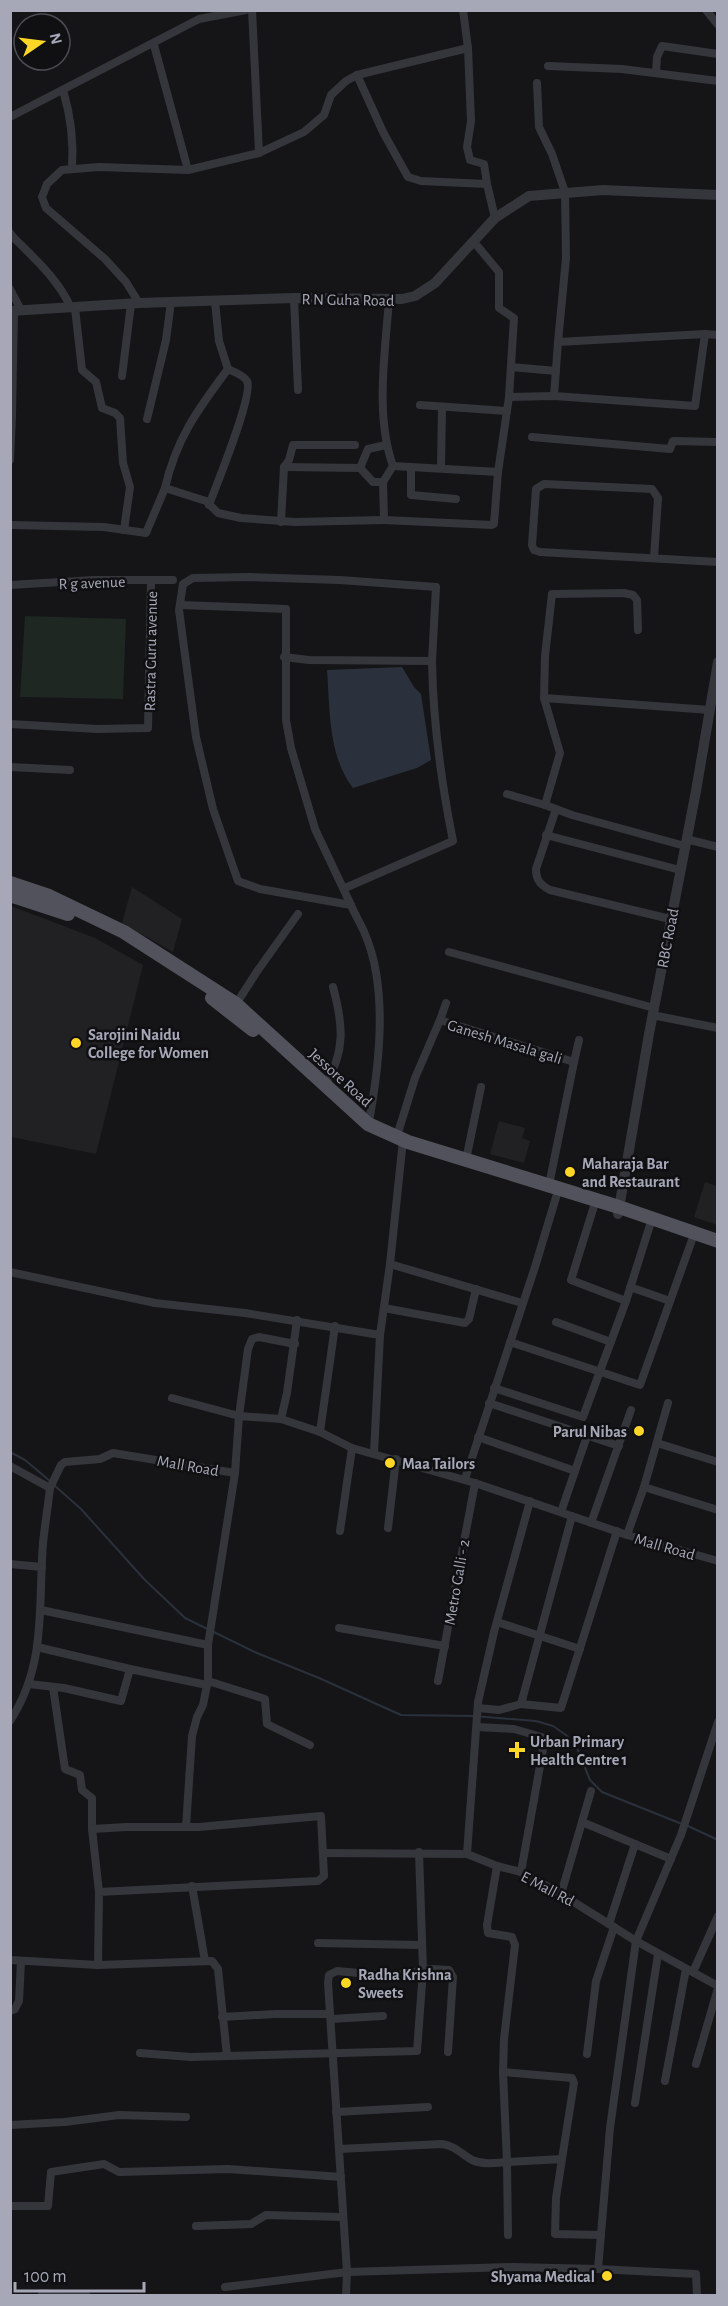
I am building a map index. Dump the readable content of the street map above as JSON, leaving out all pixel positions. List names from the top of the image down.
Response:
{
  "streets": {
    "main road": ["Jessore Road"],
    "street": [
      "R N Guha Road",
      "R g avenue",
      "Rastra Guru avenue",
      "RBC Road",
      "Ganesh Masala gali",
      "Mall Road",
      "Metro Galli - 2",
      "E Mall Rd"
    ]
  },
  "crossings": [
    ["R g avenue", "Rastra Guru avenue"],
    ["RBC Road", "Jessore Road"],
    ["Ganesh Masala gali", "Jessore Road"],
    ["Ganesh Masala gali", "Mall Road"],
    ["Mall Road", "Metro Galli - 2"]
  ],
  "places": {
    "other": [
      "Sarojini Naidu College for Women",
      "Maharaja Bar and Restaurant",
      "Parul Nibas",
      "Maa Tailors",
      "Radha Krishna Sweets",
      "Shyama Medical"
    ],
    "health": ["Urban Primary Health Centre 1"]
  },
  "scale_bar": "100 m",
  "north": "right"
}
